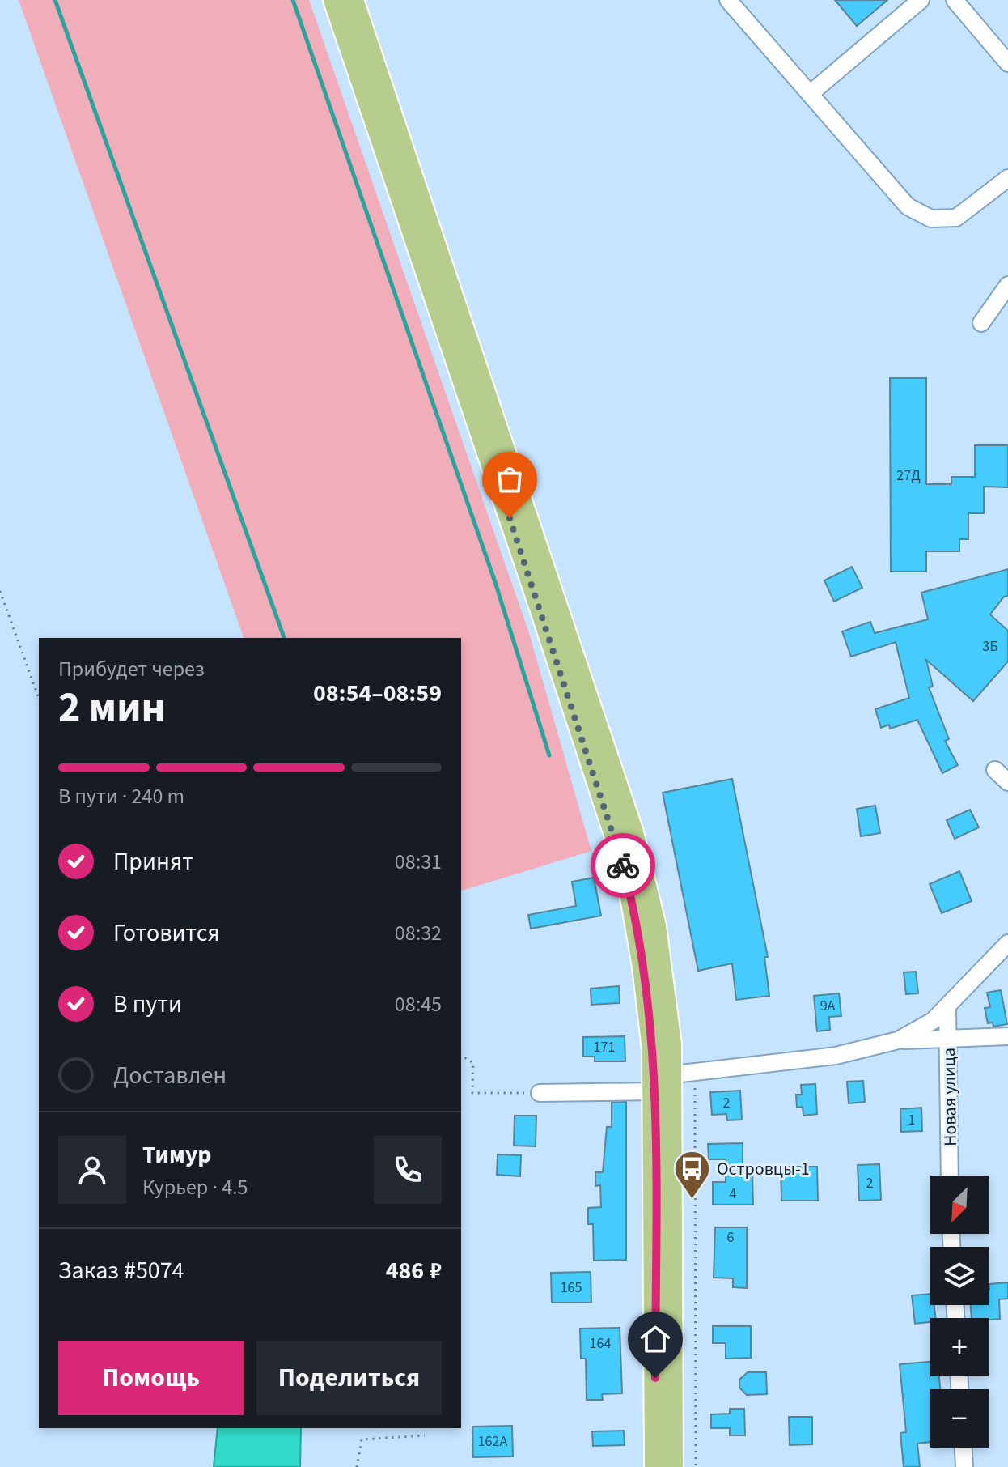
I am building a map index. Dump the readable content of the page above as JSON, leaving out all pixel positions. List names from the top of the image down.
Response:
{
  "streets": {
    "street": ["Новая улица"]
  },
  "places": {
    "bus stop": ["Островцы-1"]
  },
  "house_numbers": [
    "27Д",
    "3Б",
    "9А",
    "171",
    "2",
    "1",
    "2",
    "4",
    "6",
    "165",
    "164",
    "162А"
  ],
  "north": "bottom left",
  "page": {
    "heading": ["2 мин", "Прибудет через", "08:54–08:59"],
    "panel": [
      "Тимур",
      "Курьер · 4.5",
      "Заказ #5074",
      "486 ₽"
    ],
    "bar": "В пути · 240 m",
    "list": [
      ["Принят", "08:31"],
      ["Готовится", "08:32"],
      ["В пути", "08:45"],
      "Доставлен"
    ],
    "map_buttons": ["+", "−"],
    "buttons": ["Помощь", "Поделиться"]
  }
}
